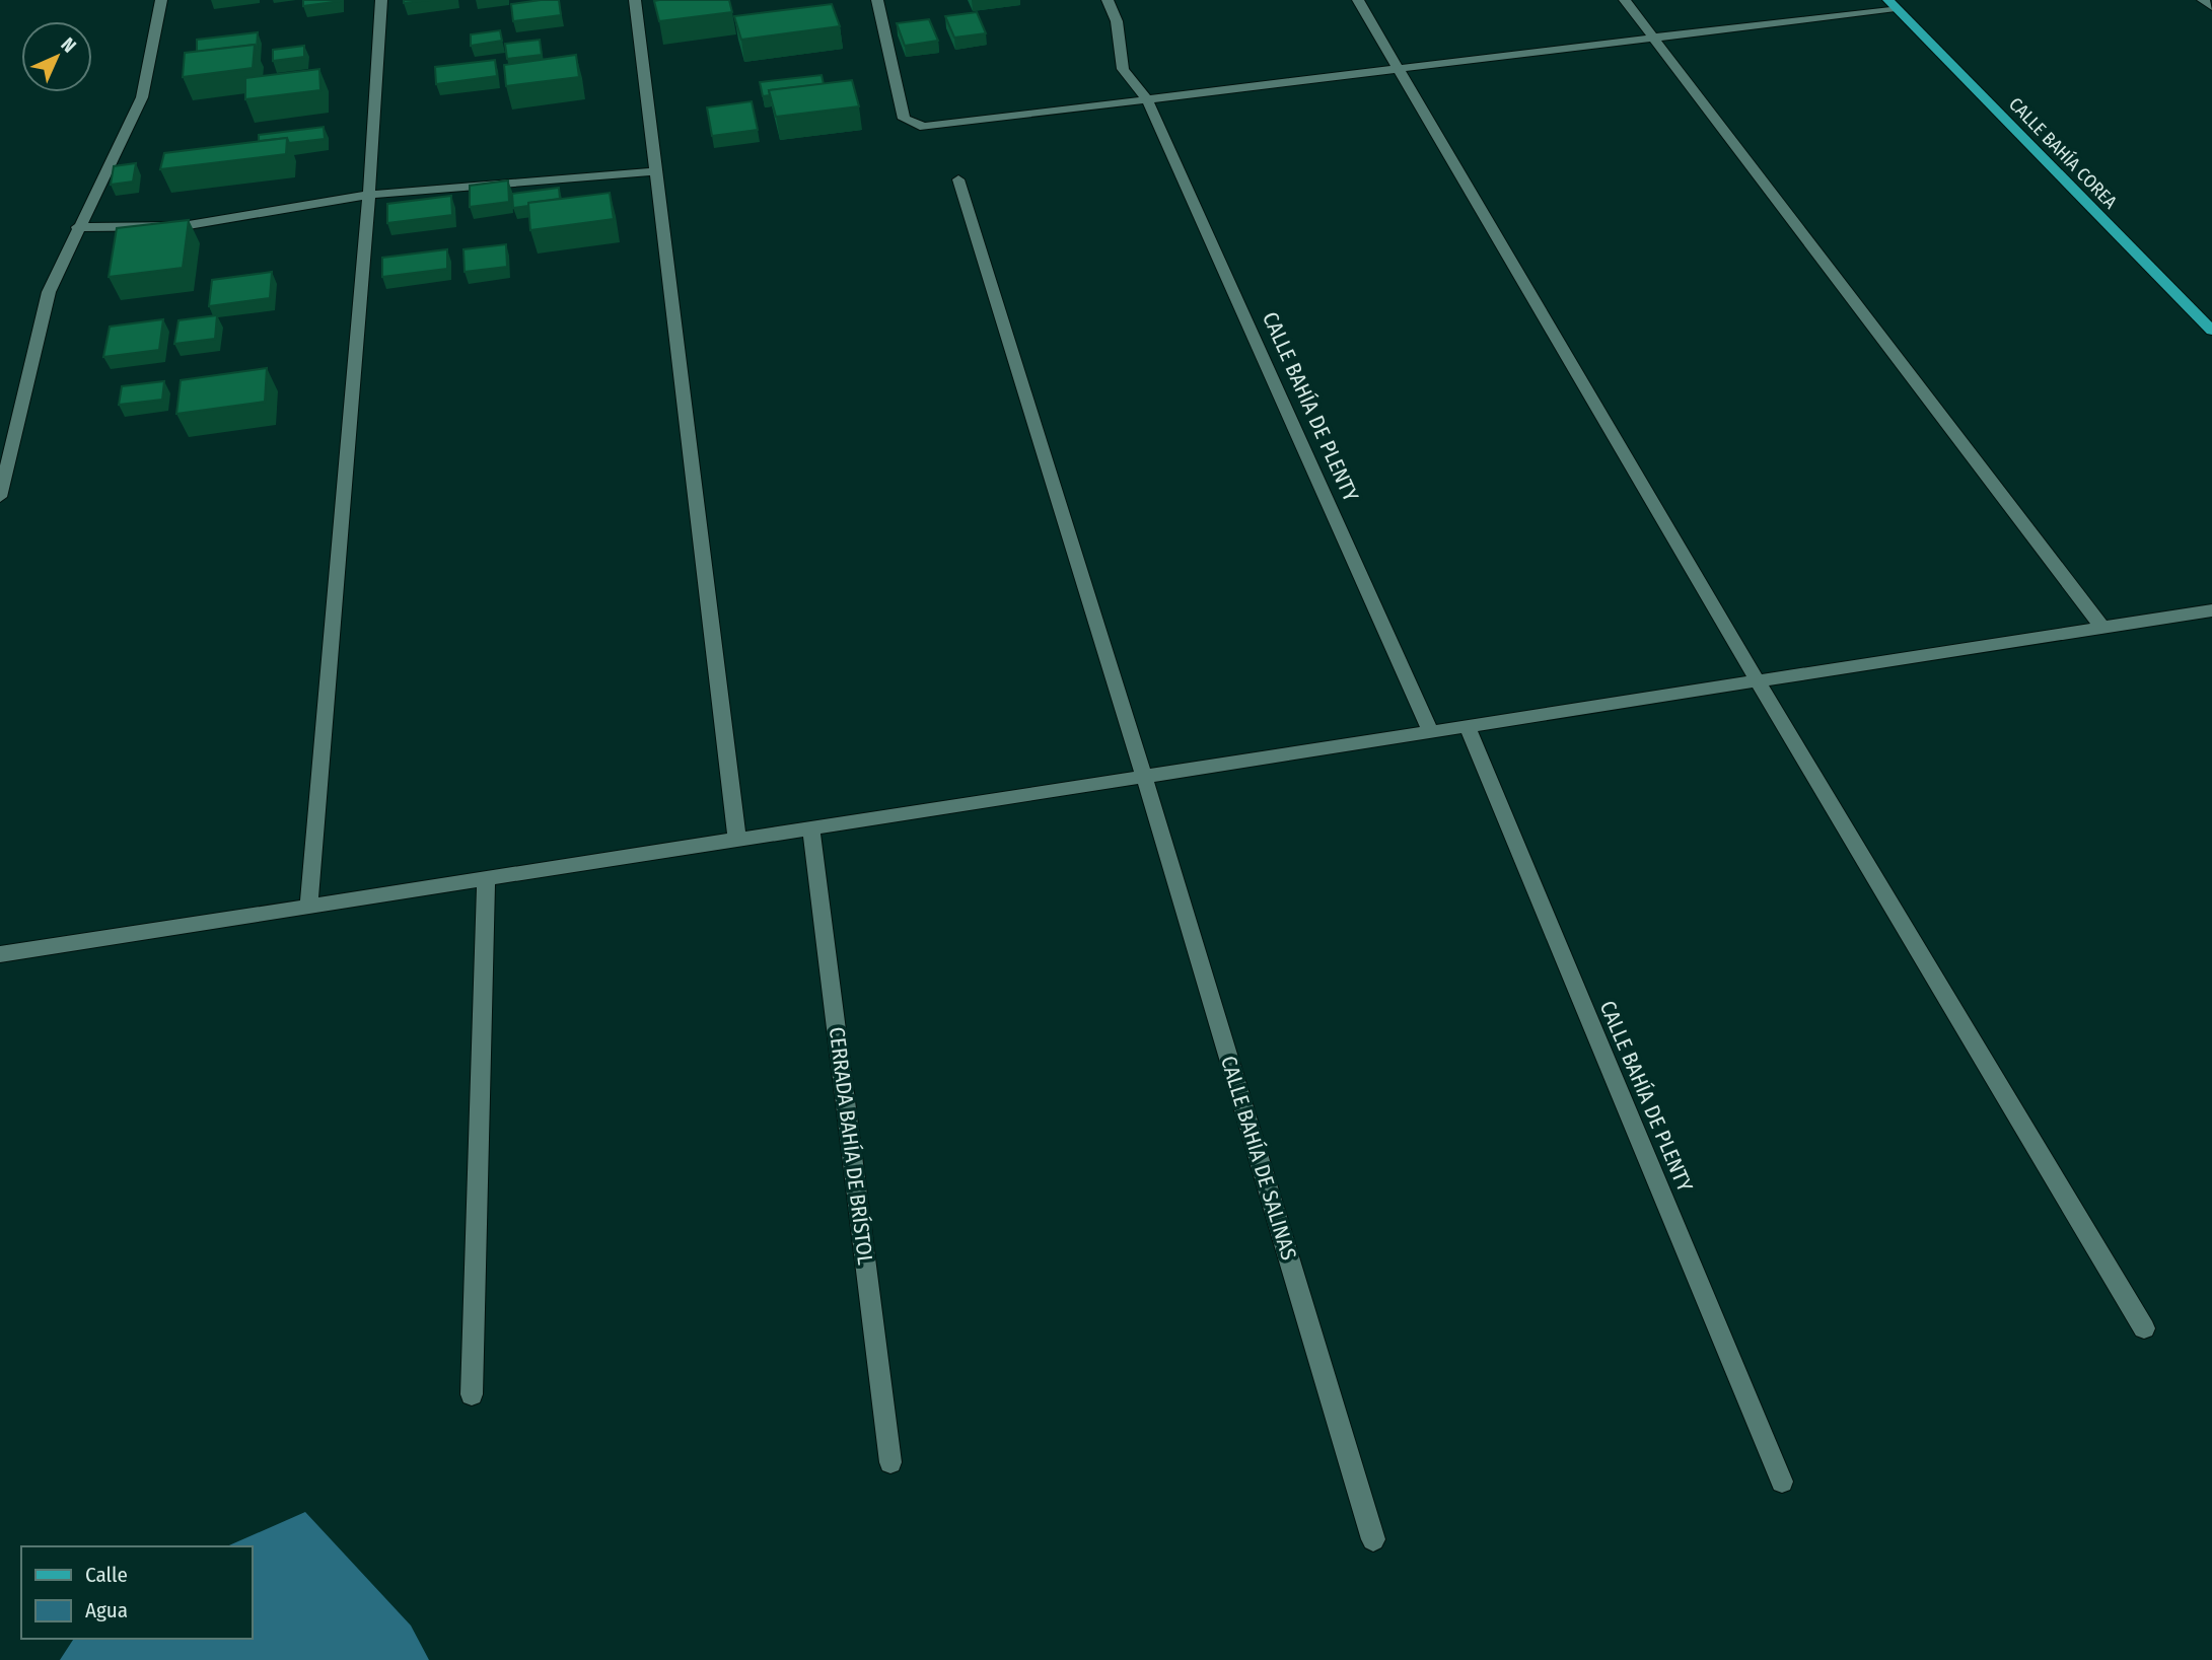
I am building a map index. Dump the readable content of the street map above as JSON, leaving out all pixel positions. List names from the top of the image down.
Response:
{
  "streets": {
    "main road": ["CALLE BAHÍA COREA"],
    "street": ["CALLE BAHÍA DE PLENTY", "CERRADA BAHÍA DE BRÍSTOL", "CALLE BAHÍA DE SALINAS"]
  },
  "legend": ["Calle", "Agua"],
  "north": "top right"
}
